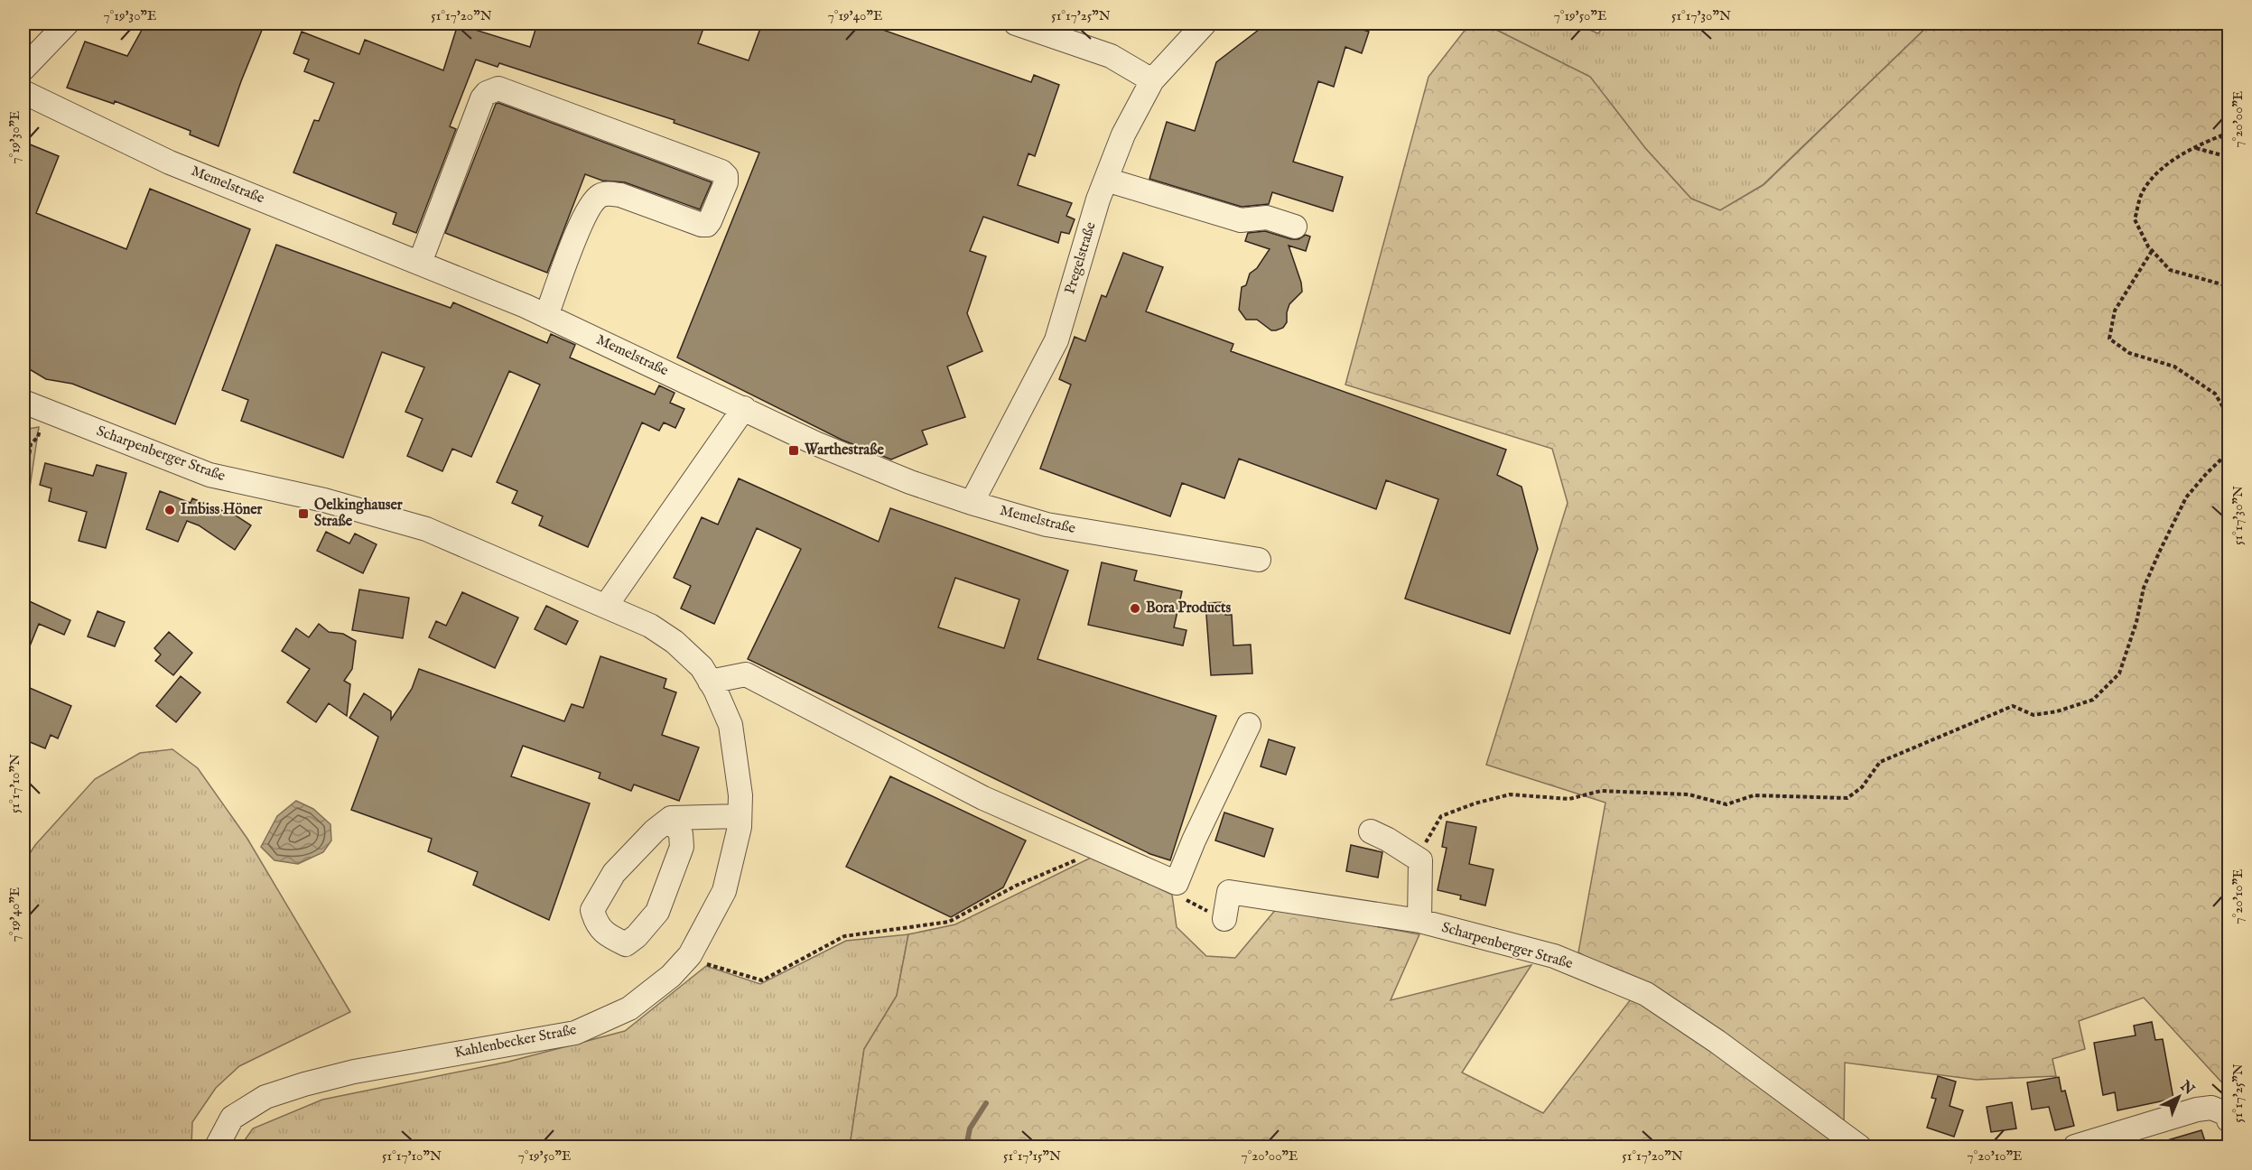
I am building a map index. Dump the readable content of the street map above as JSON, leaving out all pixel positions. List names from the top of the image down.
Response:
{
  "streets": {
    "street": [
      "Memelstraße",
      "Pregelstraße",
      "Scharpenberger Straße",
      "Kahlenbecker Straße"
    ]
  },
  "crossings": [
    ["Memelstraße", "Pregelstraße"],
    ["Scharpenberger Straße", "Kahlenbecker Straße"]
  ],
  "places": {
    "transit": ["Warthestraße", "Oelkinghauser Straße"],
    "other": ["Imbiss Höner", "Bora Products"]
  },
  "north": "top right",
  "coordinates": [
    "7°19'30\"E",
    "51°17'20\"N",
    "7°19'40\"E",
    "51°17'25\"N",
    "7°19'50\"E",
    "51°17'30\"N",
    "7°20'00\"E",
    "51°17'10\"N",
    "7°20'10\"E",
    "51°17'15\"N"
  ]
}
